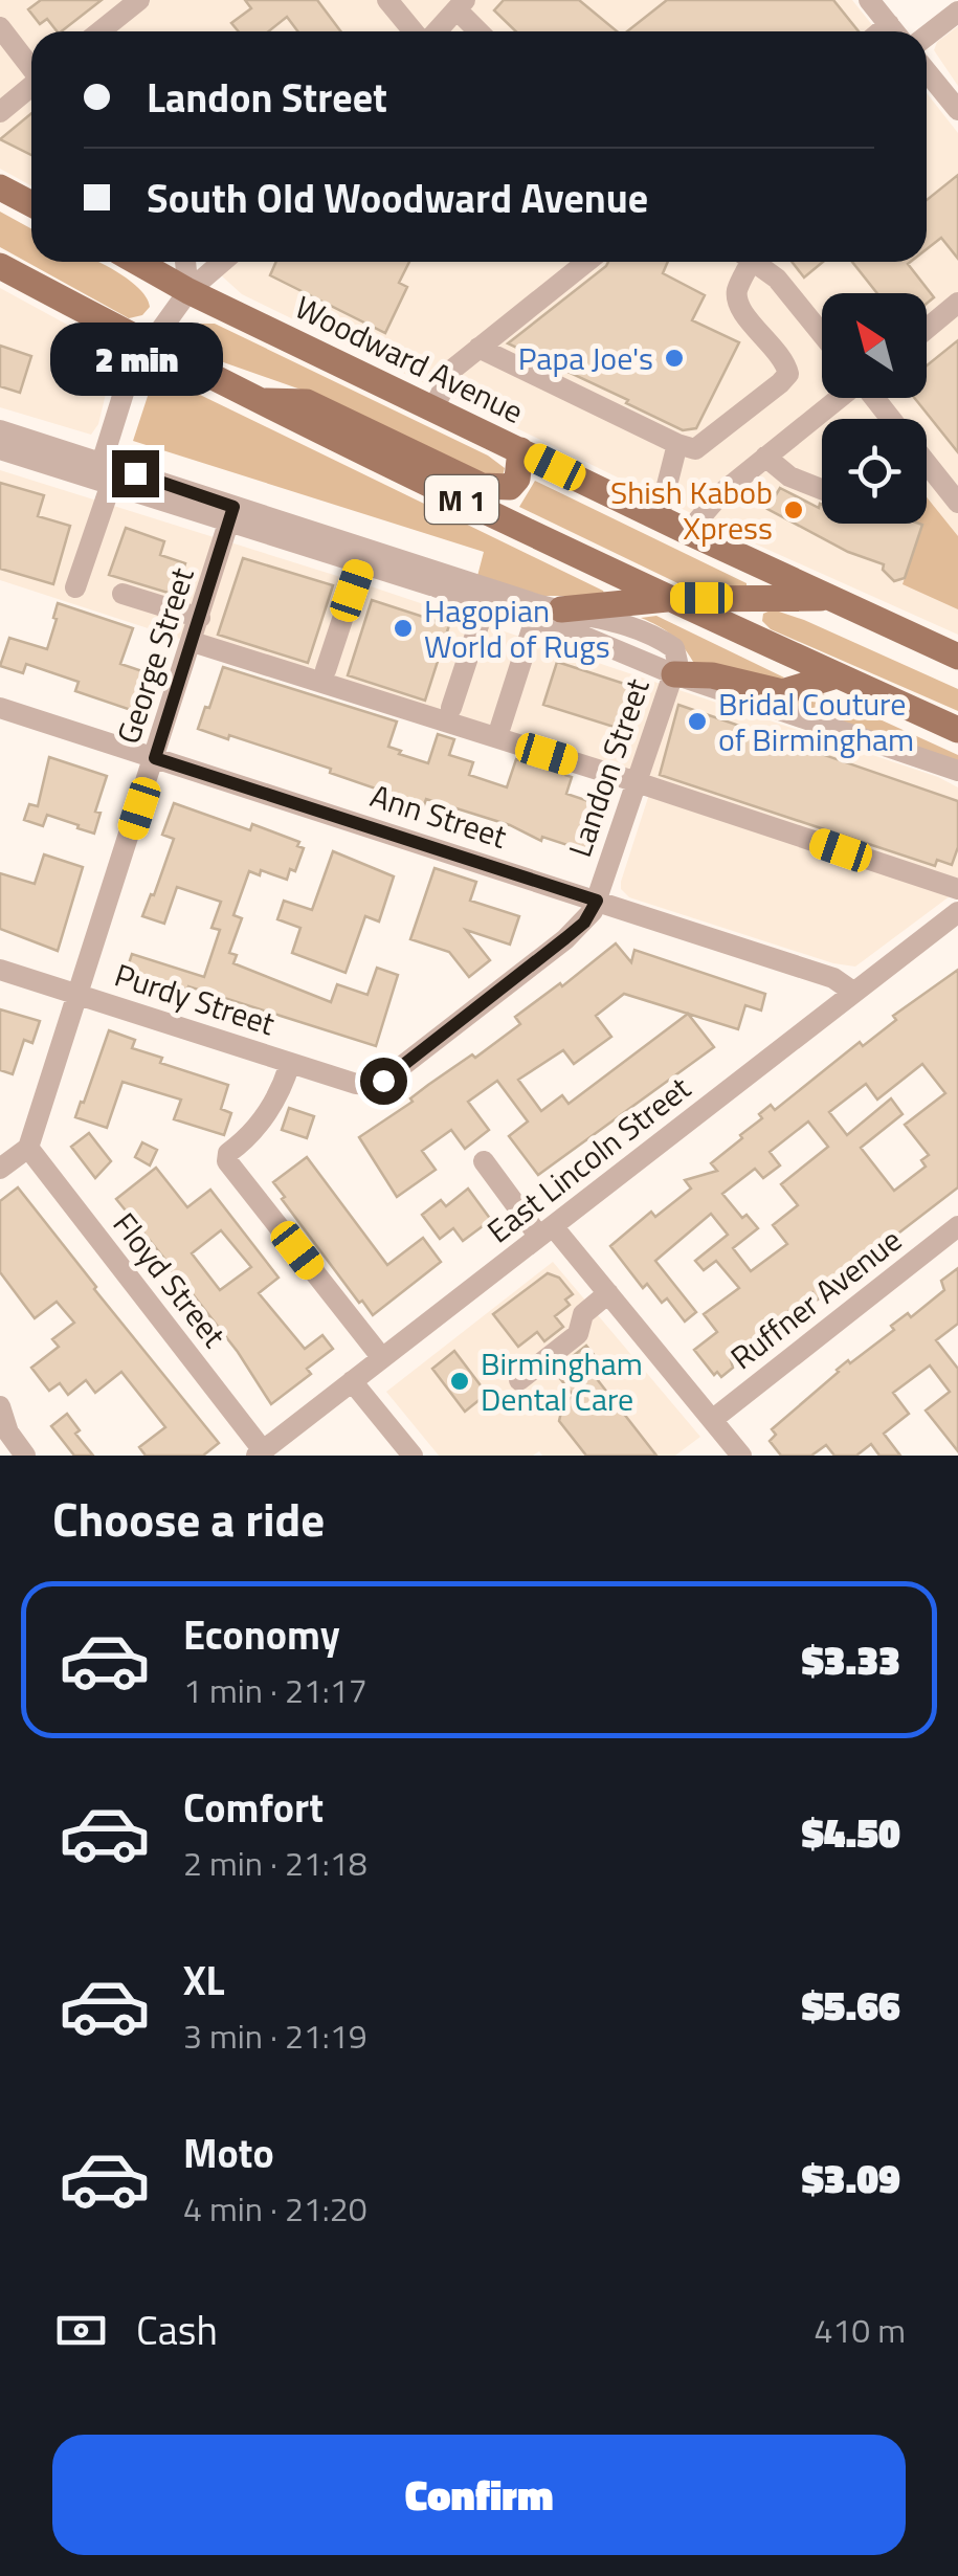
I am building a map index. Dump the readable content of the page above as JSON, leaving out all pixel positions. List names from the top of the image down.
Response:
{
  "streets": {
    "main road": ["Woodward Avenue", "M 1"],
    "street": [
      "George Street",
      "Landon Street",
      "Ann Street",
      "Purdy Street",
      "East Lincoln Street",
      "Floyd Street",
      "Ruffner Avenue"
    ]
  },
  "crossings": [
    ["George Street", "Ann Street"],
    ["George Street", "Purdy Street"],
    ["George Street", "Floyd Street"],
    ["Landon Street", "Ann Street"],
    ["Landon Street", "Purdy Street"],
    ["Ann Street", "East Lincoln Street"],
    ["East Lincoln Street", "Floyd Street"]
  ],
  "places": [
    "Papa Joe's",
    "Shish Kabob Xpress",
    "Hagopian World of Rugs",
    "Bridal Couture of Birmingham",
    "Birmingham Dental Care"
  ],
  "north": "top left",
  "page": {
    "banner": ["Landon Street", "South Old Woodward Avenue"],
    "bubble": "2 min",
    "heading": "Choose a ride",
    "list": [
      {
        "name": "Economy",
        "note": "1 min · 21:17",
        "value": "$3.33"
      },
      {
        "name": "Comfort",
        "note": "2 min · 21:18",
        "value": "$4.50"
      },
      {
        "name": "XL",
        "note": "3 min · 21:19",
        "value": "$5.66"
      },
      {
        "name": "Moto",
        "note": "4 min · 21:20",
        "value": "$3.09"
      }
    ],
    "pay": ["Cash", "410 m"],
    "buttons": "Confirm"
  }
}
